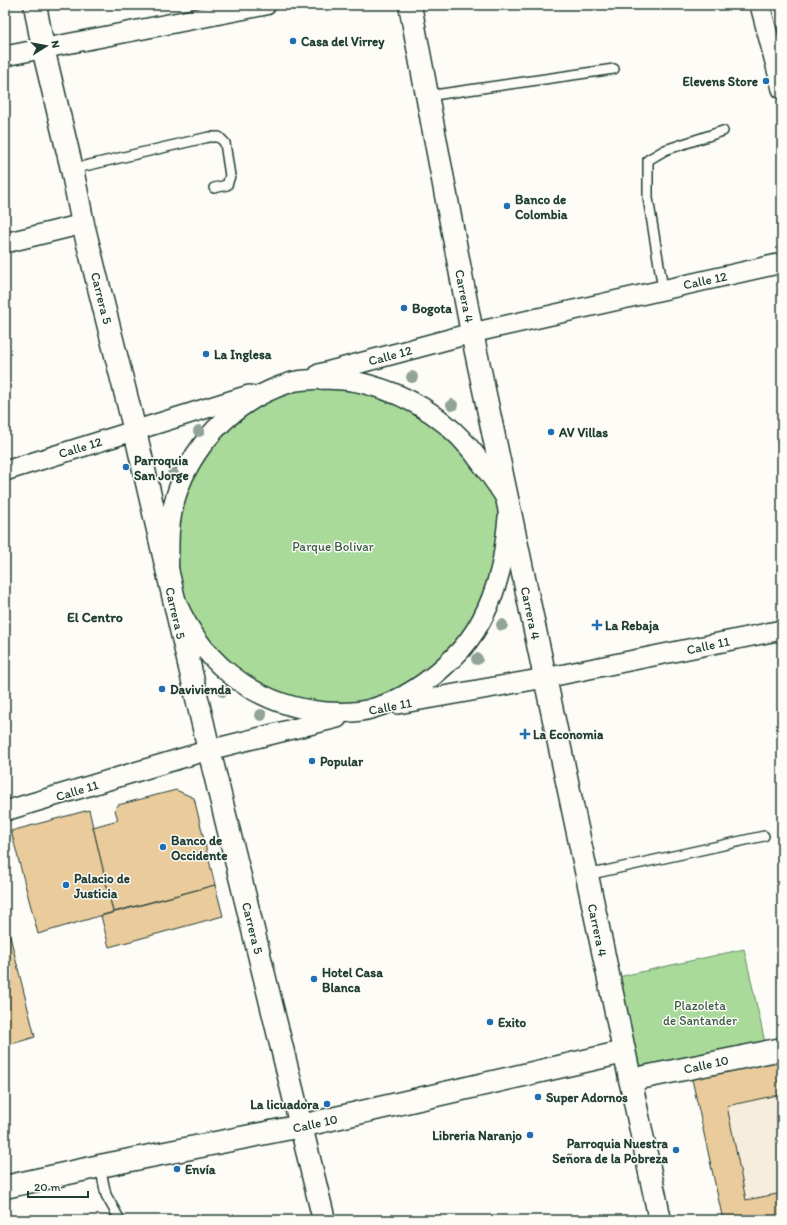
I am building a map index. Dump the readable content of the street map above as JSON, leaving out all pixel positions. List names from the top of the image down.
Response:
{
  "streets": {
    "main road": ["Carrera 4", "Carrera 5", "Calle 10"],
    "street": ["Calle 12", "Calle 11"]
  },
  "crossings": [
    ["Calle 12", "Carrera 4"],
    ["Calle 12", "Carrera 5"],
    ["Carrera 4", "Calle 11"],
    ["Carrera 4", "Calle 10"],
    ["Carrera 5", "Calle 11"],
    ["Carrera 5", "Calle 10"]
  ],
  "districts": ["El Centro"],
  "parks": ["Parque Bolívar", "Plazoleta de Santander"],
  "places": {
    "other": [
      "Casa del Virrey",
      "Elevens Store",
      "Banco de Colombia",
      "Bogota",
      "La Inglesa",
      "AV Villas",
      "Parroquia San Jorge",
      "Davivienda",
      "Popular",
      "Banco de Occidente",
      "Palacio de Justicia",
      "Hotel Casa Blanca",
      "Exito",
      "Super Adornos",
      "La licuadora",
      "Libreria Naranjo",
      "Parroquia Nuestra Señora de la Pobreza",
      "Envía"
    ],
    "health": ["La Rebaja", "La Economia"]
  },
  "scale_bar": "20 m",
  "north": "right"
}
